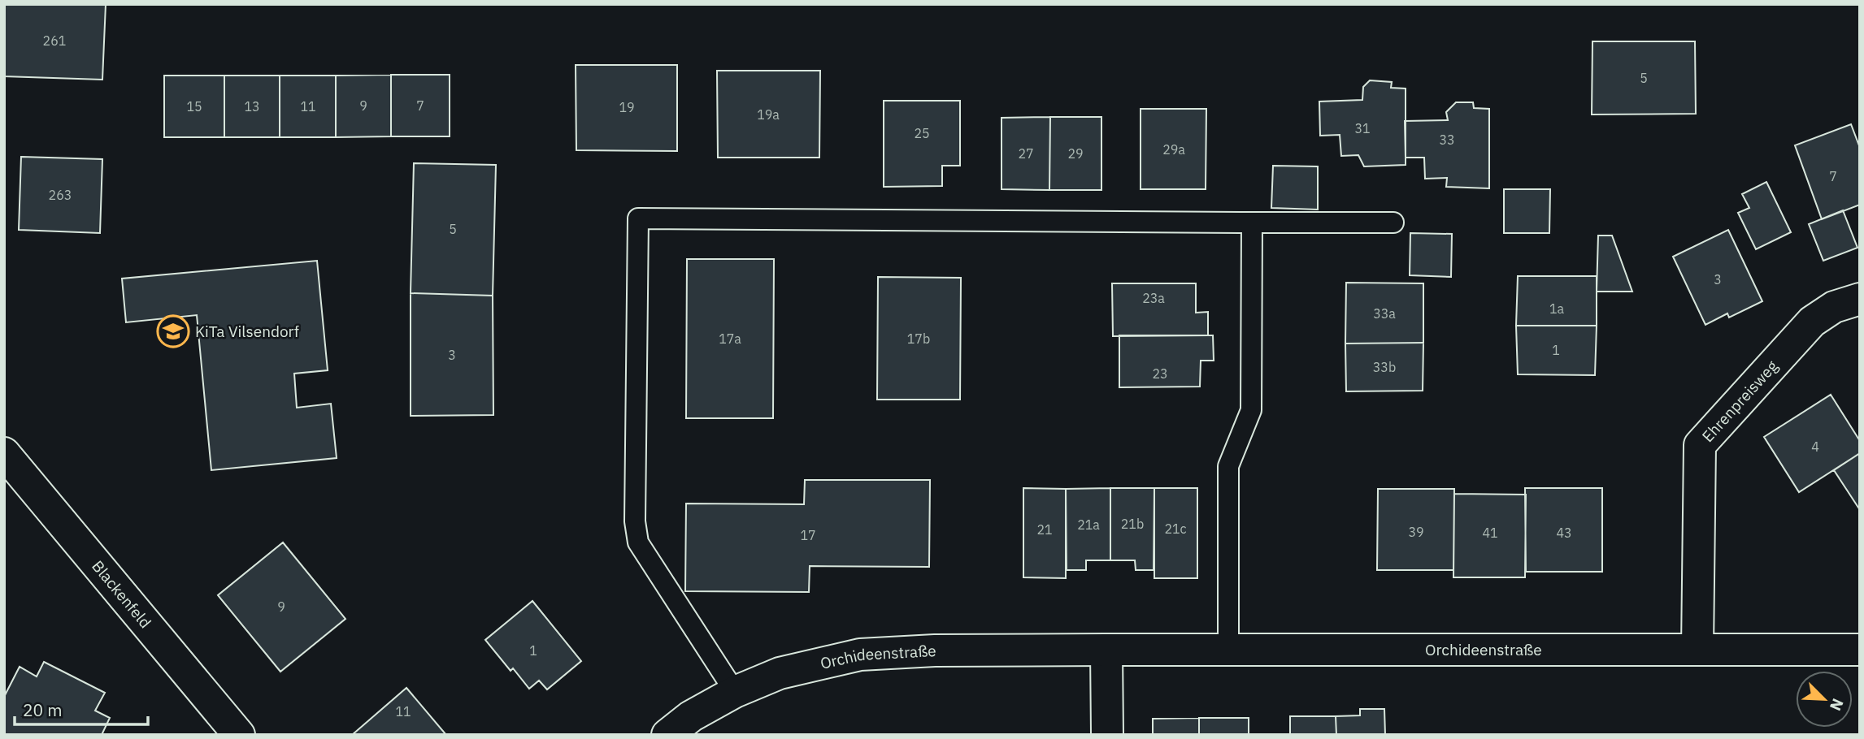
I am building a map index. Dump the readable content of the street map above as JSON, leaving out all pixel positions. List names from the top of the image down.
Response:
{
  "streets": {
    "street": ["Ehrenpreisweg", "Blackenfeld", "Orchideenstraße"]
  },
  "crossings": [
    ["Ehrenpreisweg", "Orchideenstraße"]
  ],
  "places": {
    "school or university": ["KiTa Vilsendorf"]
  },
  "house_numbers": [
    "261",
    "5",
    "9",
    "7",
    "15",
    "13",
    "11",
    "19",
    "19a",
    "31",
    "25",
    "33",
    "29a",
    "27",
    "29",
    "7",
    "263",
    "5",
    "3",
    "23a",
    "1a",
    "33a",
    "17a",
    "17b",
    "1",
    "3",
    "33b",
    "23",
    "4",
    "21b",
    "21a",
    "21c",
    "21",
    "39",
    "41",
    "43",
    "17",
    "9",
    "1",
    "11"
  ],
  "scale_bar": "20 m",
  "north": "bottom right"
}
